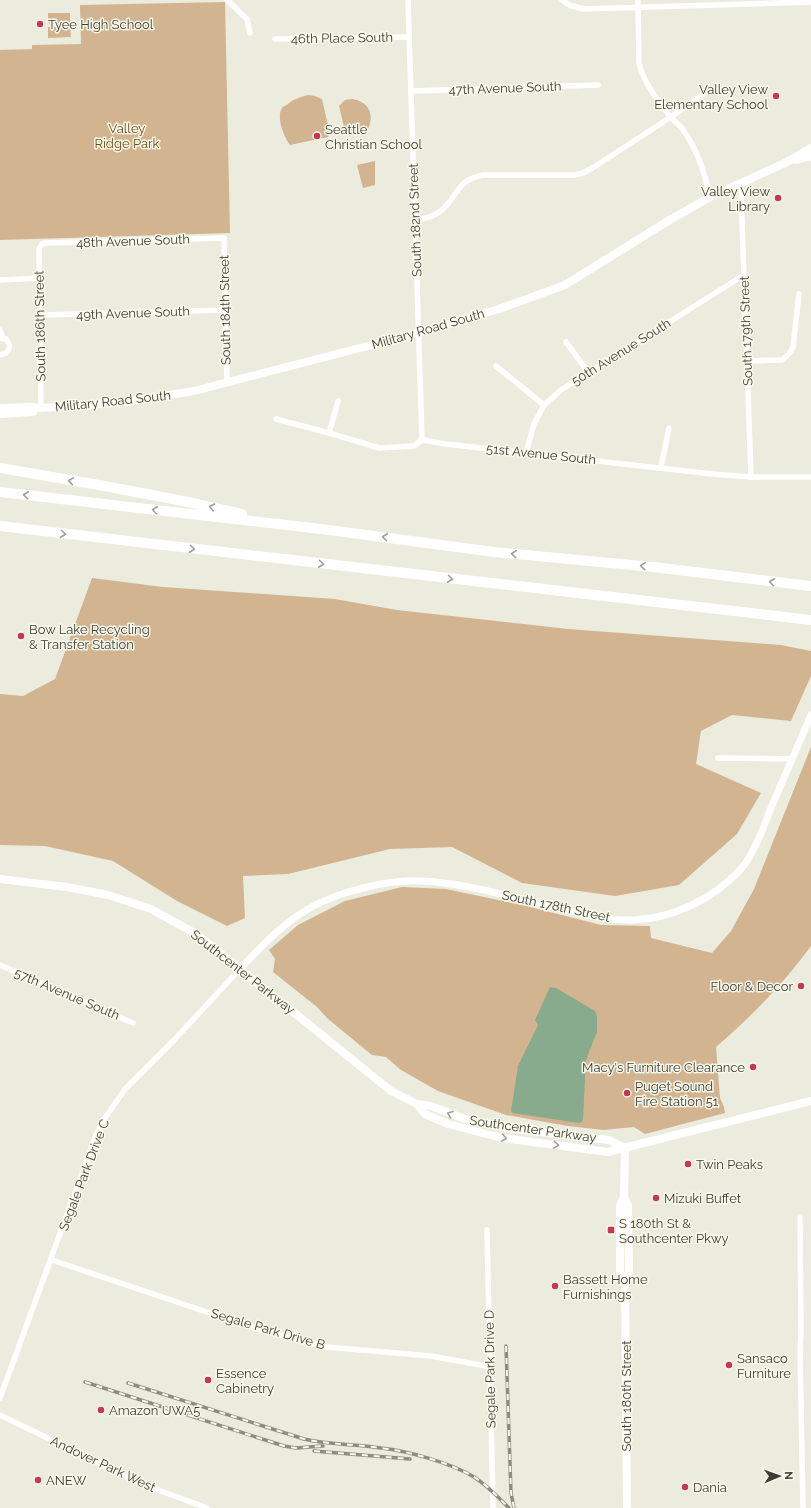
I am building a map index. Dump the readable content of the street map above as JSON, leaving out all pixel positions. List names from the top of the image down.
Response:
{
  "streets": {
    "main road": ["Military Road South", "Southcenter Parkway", "South 180th Street"],
    "street": [
      "46th Place South",
      "47th Avenue South",
      "South 182nd Street",
      "48th Avenue South",
      "South 184th Street",
      "49th Avenue South",
      "South 186th Street",
      "South 179th Street",
      "50th Avenue South",
      "51st Avenue South",
      "South 178th Street",
      "57th Avenue South",
      "Segale Park Drive C",
      "Segale Park Drive B",
      "Segale Park Drive D",
      "Andover Park West"
    ]
  },
  "crossings": [
    ["46th Place South", "South 182nd Street"],
    ["47th Avenue South", "South 182nd Street"],
    ["South 182nd Street", "Military Road South"],
    ["South 182nd Street", "51st Avenue South"],
    ["48th Avenue South", "South 184th Street"],
    ["48th Avenue South", "South 186th Street"],
    ["South 184th Street", "49th Avenue South"],
    ["South 184th Street", "Military Road South"],
    ["49th Avenue South", "South 186th Street"],
    ["South 186th Street", "Military Road South"],
    ["Military Road South", "South 179th Street"],
    ["South 179th Street", "50th Avenue South"],
    ["South 179th Street", "51st Avenue South"],
    ["50th Avenue South", "51st Avenue South"],
    ["South 178th Street", "Southcenter Parkway"],
    ["South 178th Street", "Segale Park Drive C"],
    ["Southcenter Parkway", "Segale Park Drive C"],
    ["Southcenter Parkway", "South 180th Street"],
    ["Segale Park Drive C", "Segale Park Drive B"],
    ["Segale Park Drive B", "Segale Park Drive D"]
  ],
  "parks": ["Valley Ridge Park"],
  "places": {
    "other": [
      "Tyee High School",
      "Valley View Elementary School",
      "Seattle Christian School",
      "Valley View Library",
      "Bow Lake Recycling & Transfer Station",
      "Floor & Decor",
      "Macy's Furniture Clearance",
      "Puget Sound Fire Station 51",
      "Twin Peaks",
      "Mizuki Buffet",
      "Bassett Home Furnishings",
      "Sansaco Furniture",
      "Essence Cabinetry",
      "Amazon UWA5",
      "ANEW",
      "Dania"
    ],
    "transit": ["S 180th St & Southcenter Pkwy"]
  },
  "north": "right"
}
